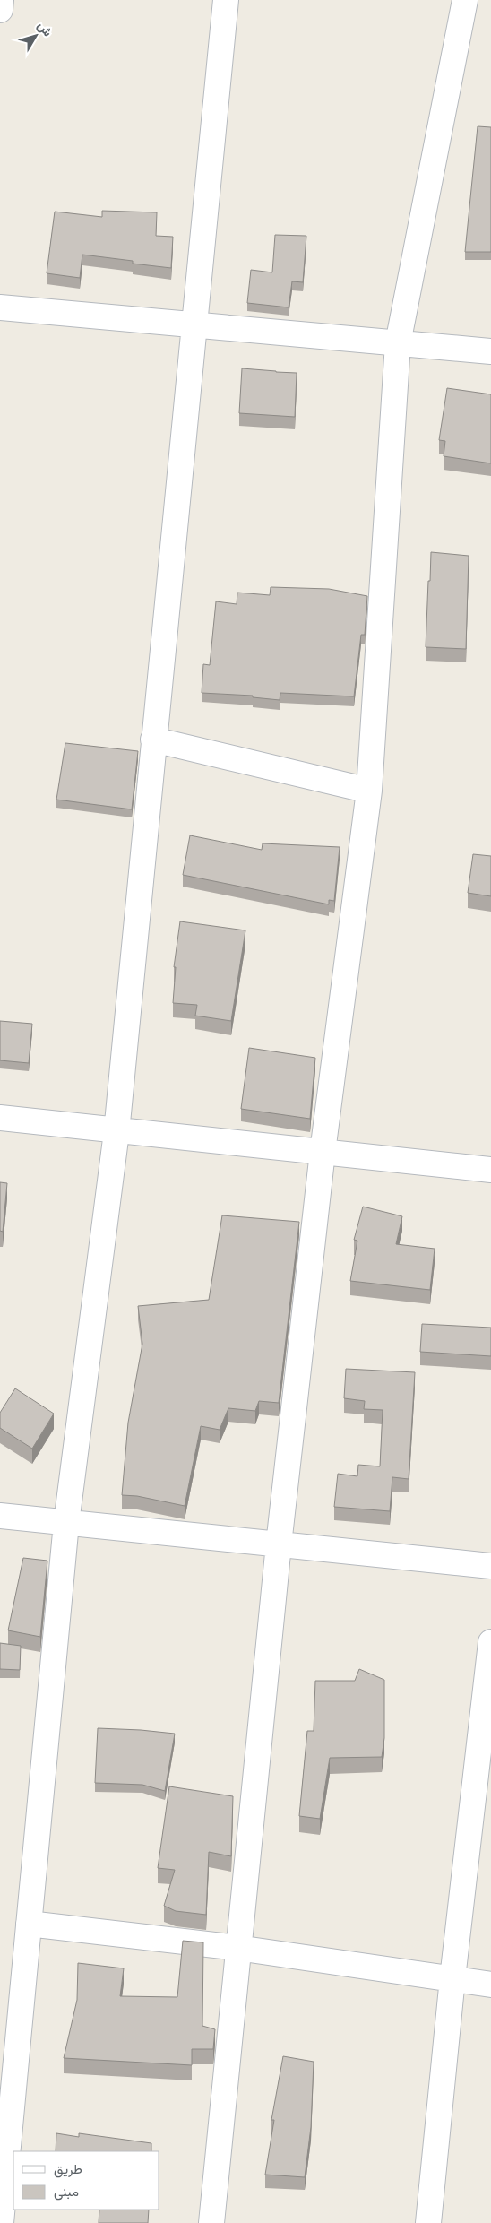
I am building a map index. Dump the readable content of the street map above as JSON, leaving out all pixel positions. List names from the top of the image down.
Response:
{
  "legend": ["طريق", "مبنى"],
  "north": "top right"
}
